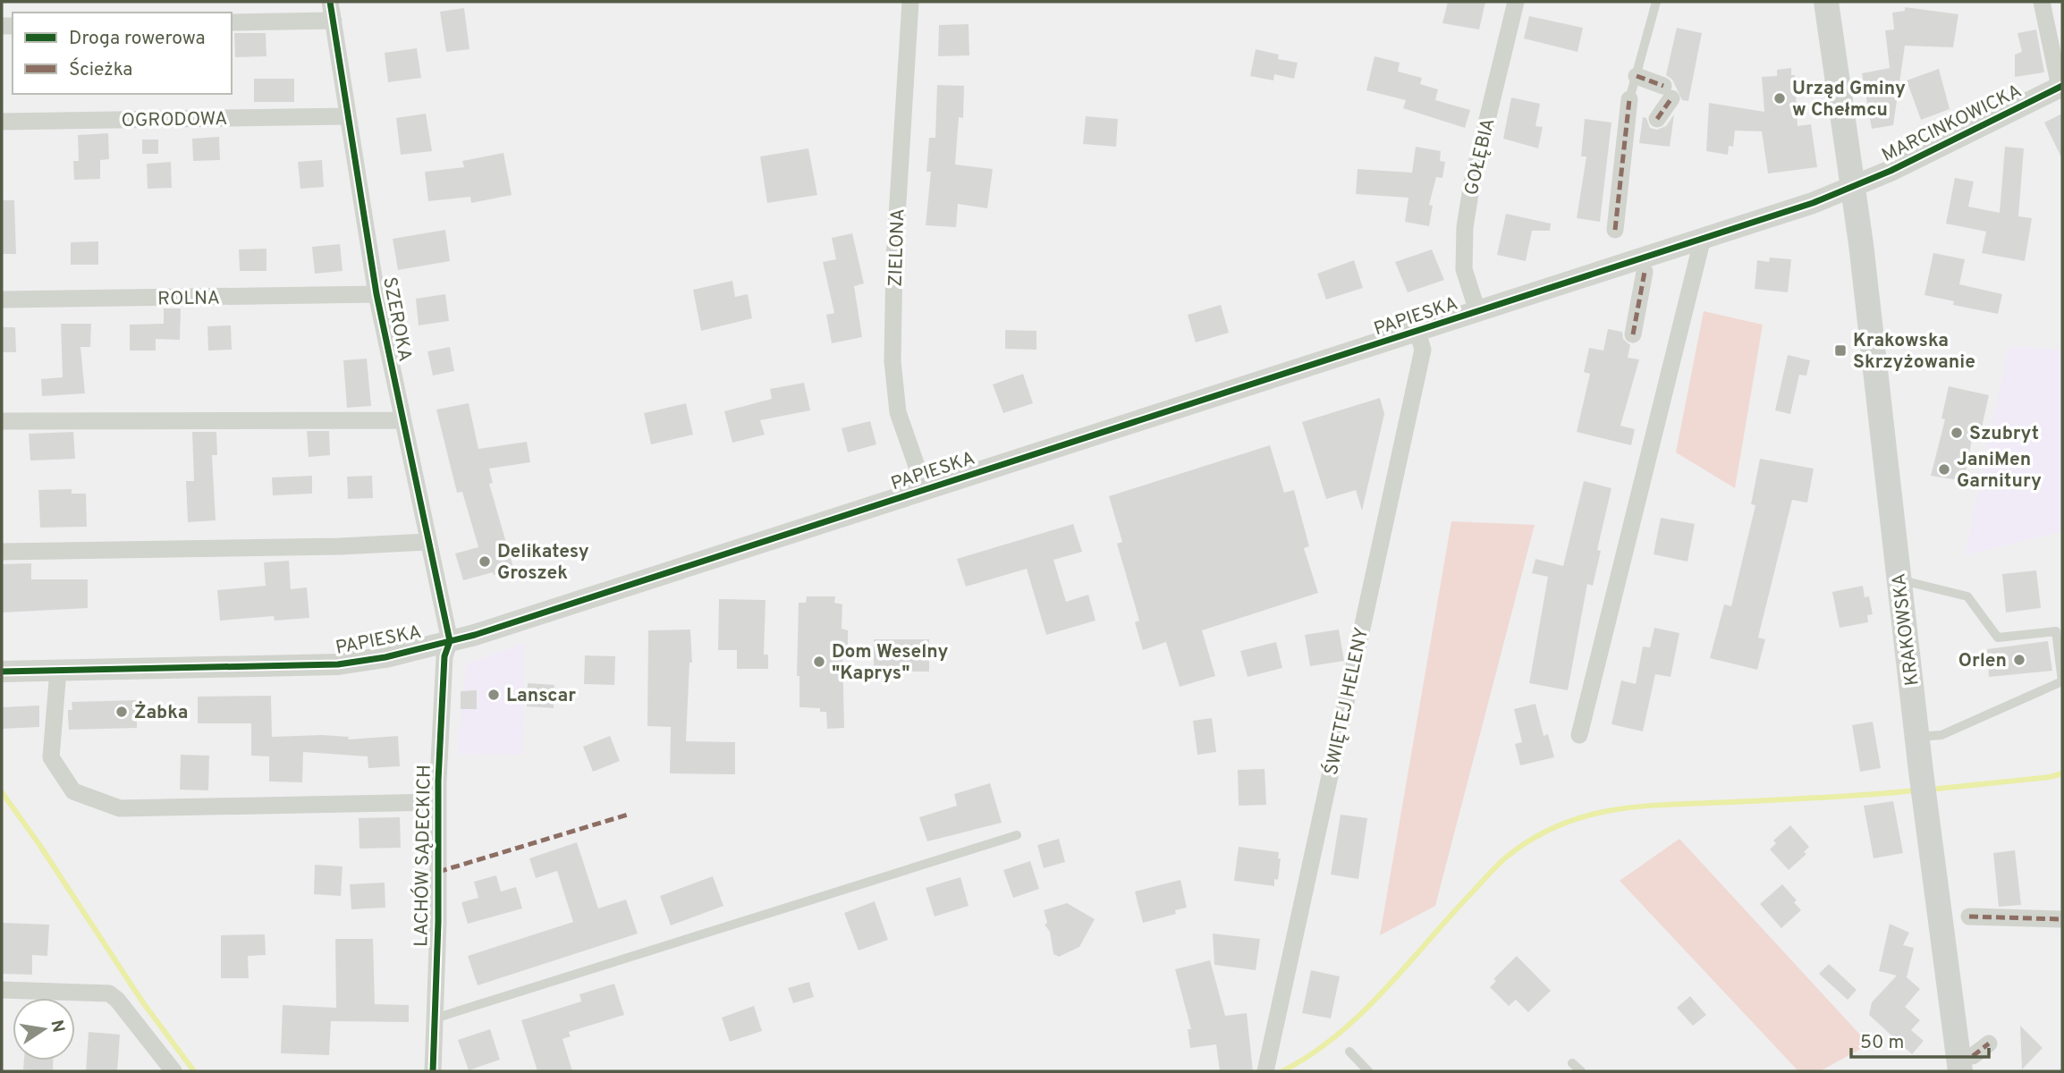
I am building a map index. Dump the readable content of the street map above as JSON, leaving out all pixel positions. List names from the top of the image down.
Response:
{
  "streets": {
    "main road": ["KRAKOWSKA"],
    "street": [
      "OGRODOWA",
      "MARCINKOWICKA",
      "GOŁĘBIA",
      "ZIELONA",
      "ROLNA",
      "PAPIESKA",
      "SZEROKA",
      "ŚWIĘTEJ HELENY",
      "LACHÓW SĄDECKICH"
    ]
  },
  "crossings": [
    ["OGRODOWA", "SZEROKA"],
    ["MARCINKOWICKA", "PAPIESKA"],
    ["MARCINKOWICKA", "KRAKOWSKA"],
    ["GOŁĘBIA", "PAPIESKA"],
    ["ZIELONA", "PAPIESKA"],
    ["ROLNA", "SZEROKA"],
    ["PAPIESKA", "SZEROKA"],
    ["PAPIESKA", "KRAKOWSKA"],
    ["PAPIESKA", "ŚWIĘTEJ HELENY"],
    ["PAPIESKA", "LACHÓW SĄDECKICH"],
    ["SZEROKA", "LACHÓW SĄDECKICH"]
  ],
  "places": {
    "other": [
      "Urząd Gminy w Chełmcu",
      "Szubryt",
      "JaniMen Garnitury",
      "Delikatesy Groszek",
      "Orlen",
      "Dom Weselny \"Kaprys\"",
      "Lanscar",
      "Żabka"
    ],
    "transit": ["Krakowska Skrzyżowanie"]
  },
  "legend": ["Droga rowerowa", "Ścieżka"],
  "scale_bar": "50 m",
  "north": "right"
}
